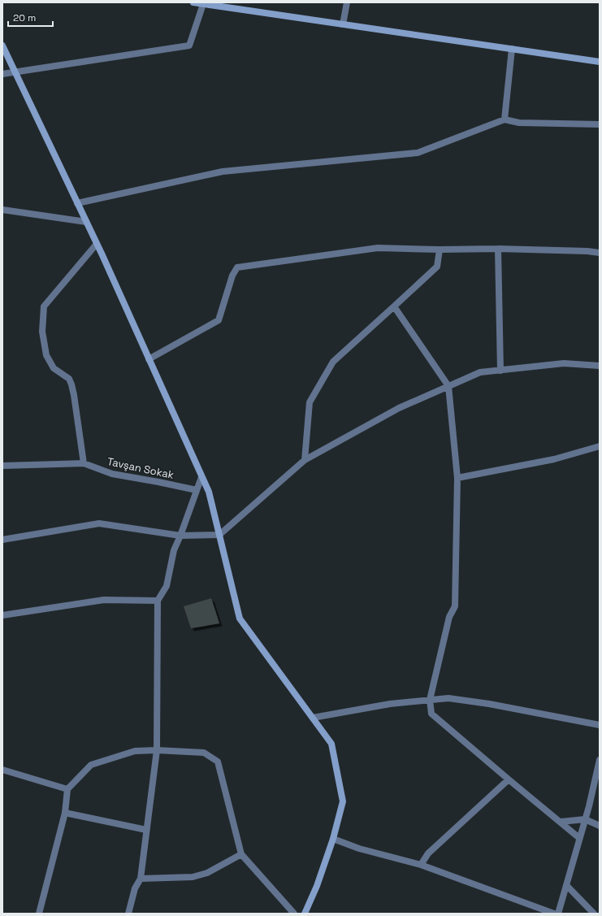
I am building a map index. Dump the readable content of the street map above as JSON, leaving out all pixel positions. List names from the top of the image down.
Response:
{
  "streets": {
    "street": ["Tavşan Sokak"]
  },
  "scale_bar": "20 m"
}
